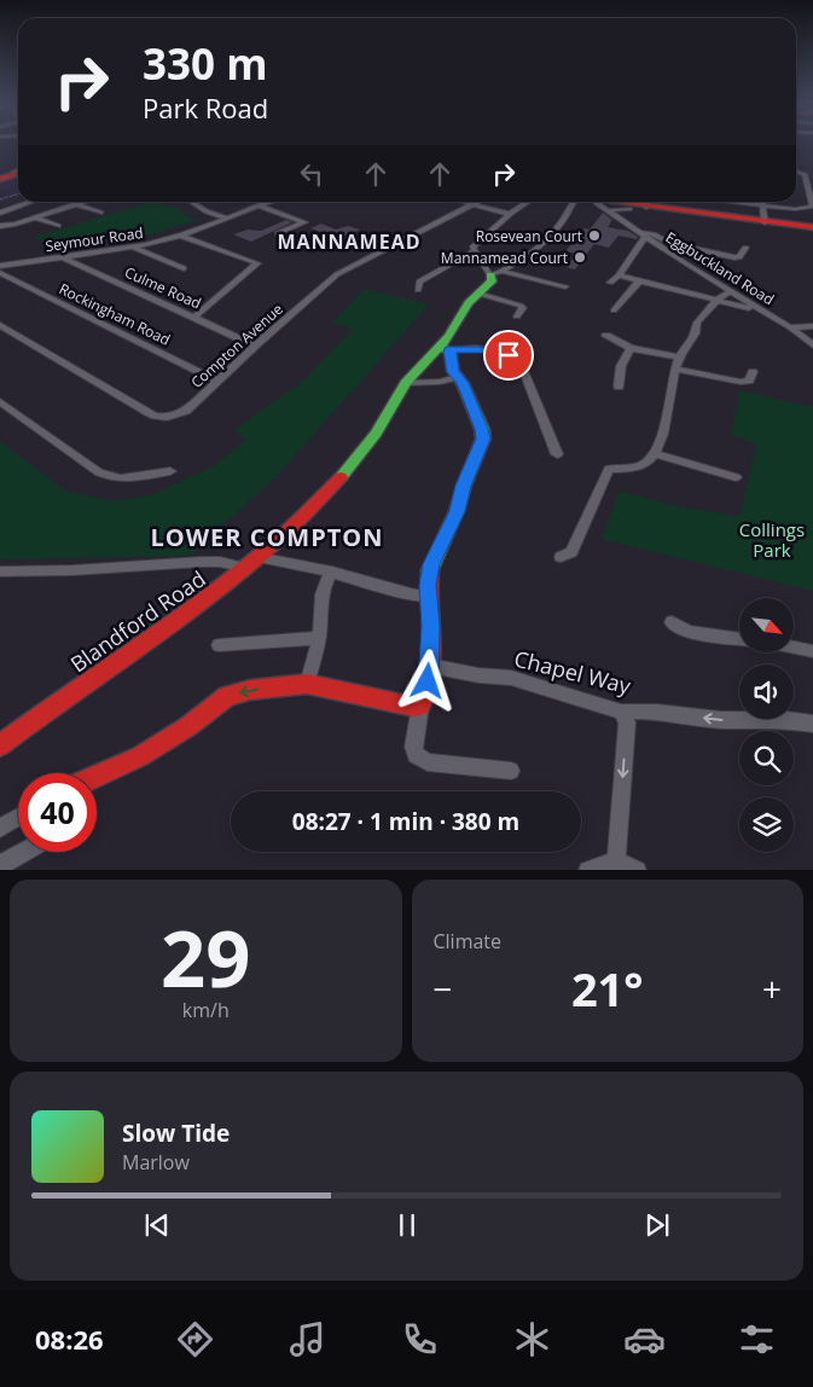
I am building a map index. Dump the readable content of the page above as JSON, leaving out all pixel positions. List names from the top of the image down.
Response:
{
  "streets": {
    "street": [
      "Seymour Road",
      "Eggbuckland Road",
      "Culme Road",
      "Rockingham Road",
      "Compton Avenue",
      "Blandford Road",
      "Chapel Way"
    ]
  },
  "crossings": [
    ["Seymour Road", "Culme Road"],
    ["Culme Road", "Compton Avenue"],
    ["Rockingham Road", "Compton Avenue"]
  ],
  "districts": ["MANNAMEAD", "LOWER COMPTON"],
  "parks": ["Collings Park"],
  "places": ["Rosevean Court", "Mannamead Court"],
  "north": "bottom right",
  "page": {
    "turn": ["330 m", "Park Road"],
    "limit": "40",
    "trip": "08:27 · 1 min · 380 m",
    "tile": [
      ["29", "km/h"],
      "Climate"
    ],
    "heat": ["−", "21°", "+"],
    "song": ["Slow Tide", "Marlow"],
    "tabs": "08:26"
  }
}
